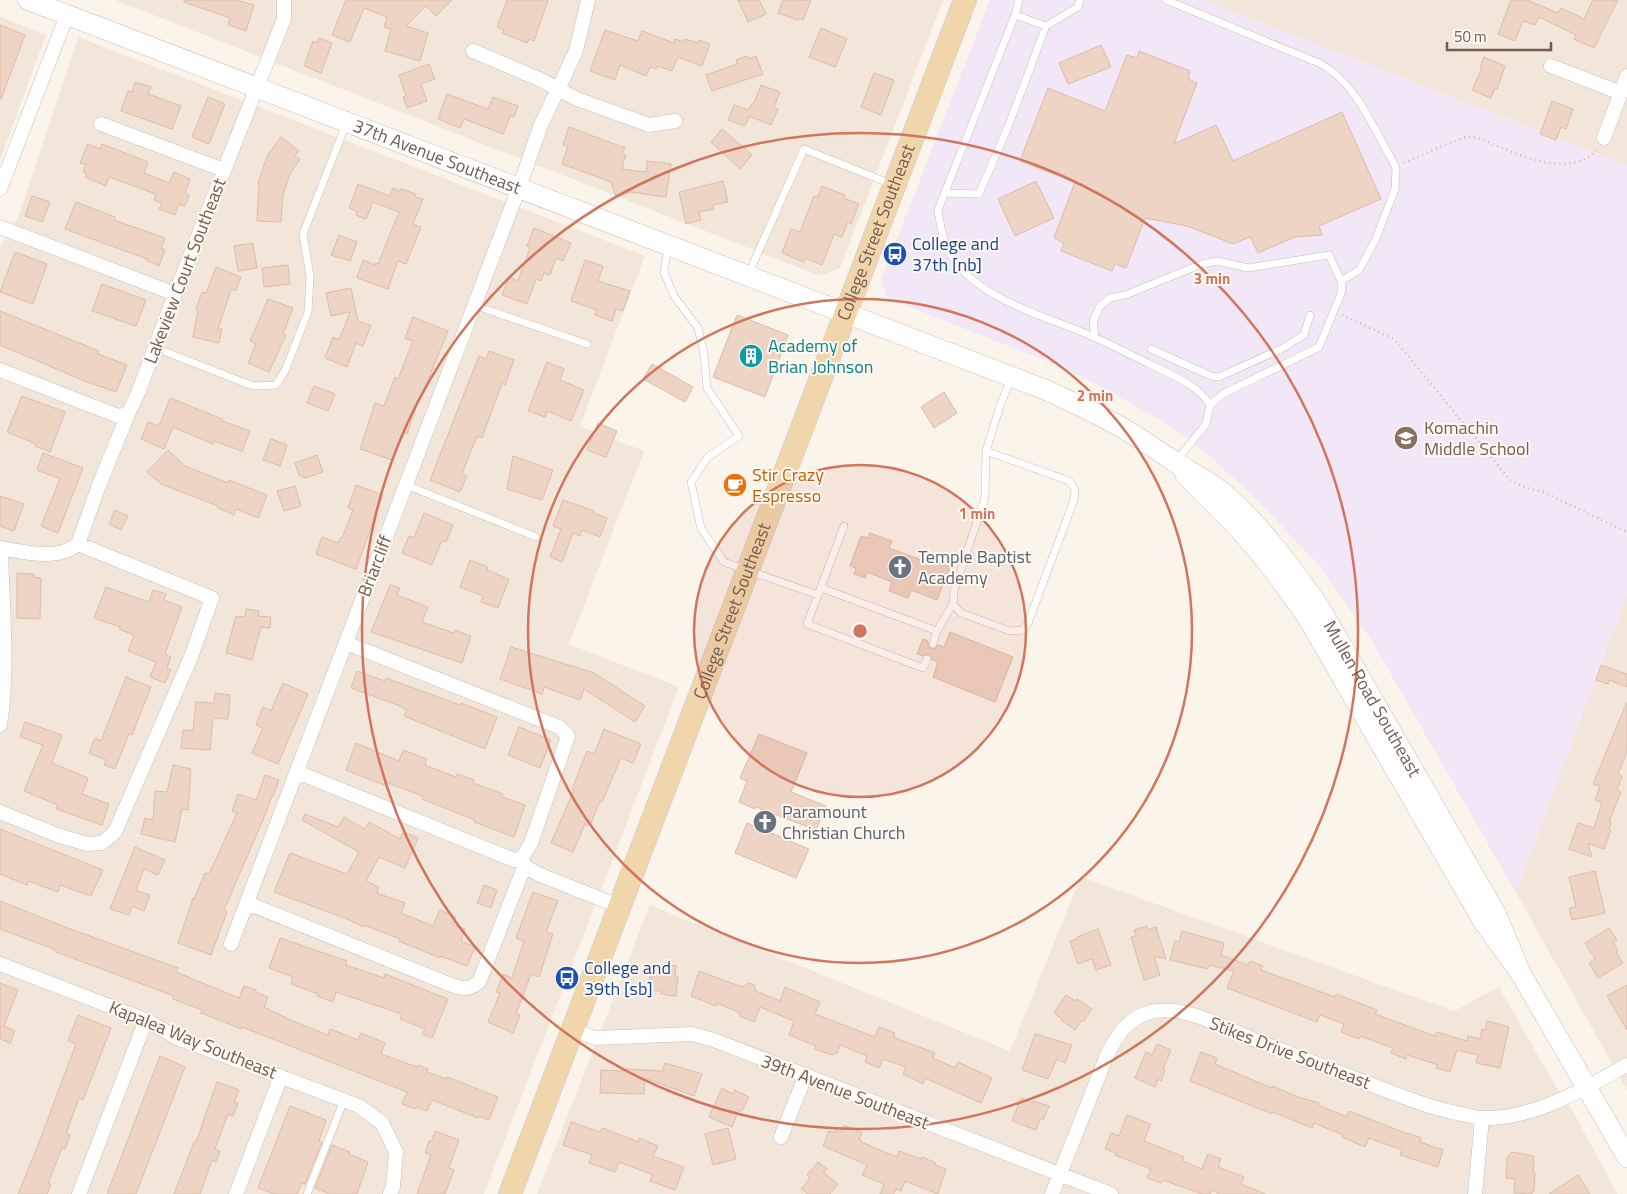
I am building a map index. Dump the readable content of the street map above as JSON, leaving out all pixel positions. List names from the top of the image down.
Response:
{
  "streets": {
    "main road": ["College Street Southeast"],
    "street": [
      "37th Avenue Southeast",
      "Lakeview Court Southeast",
      "Briarcliff",
      "Mullen Road Southeast",
      "Kapalea Way Southeast",
      "Stikes Drive Southeast",
      "39th Avenue Southeast"
    ]
  },
  "crossings": [
    ["37th Avenue Southeast", "College Street Southeast"],
    ["37th Avenue Southeast", "Lakeview Court Southeast"],
    ["37th Avenue Southeast", "Briarcliff"],
    ["37th Avenue Southeast", "Mullen Road Southeast"],
    ["College Street Southeast", "Mullen Road Southeast"],
    ["College Street Southeast", "39th Avenue Southeast"],
    ["Mullen Road Southeast", "Stikes Drive Southeast"],
    ["Stikes Drive Southeast", "39th Avenue Southeast"]
  ],
  "places": {
    "bus stop": ["College and 37th [nb]", "College and 39th [sb]"],
    "building": ["Academy of Brian Johnson"],
    "school or university": ["Komachin Middle School"],
    "cafe": ["Stir Crazy Espresso"],
    "church": ["Temple Baptist Academy", "Paramount Christian Church"]
  },
  "scale_bar": "50 m",
  "rings": ["3 min", "2 min", "1 min"]
}
